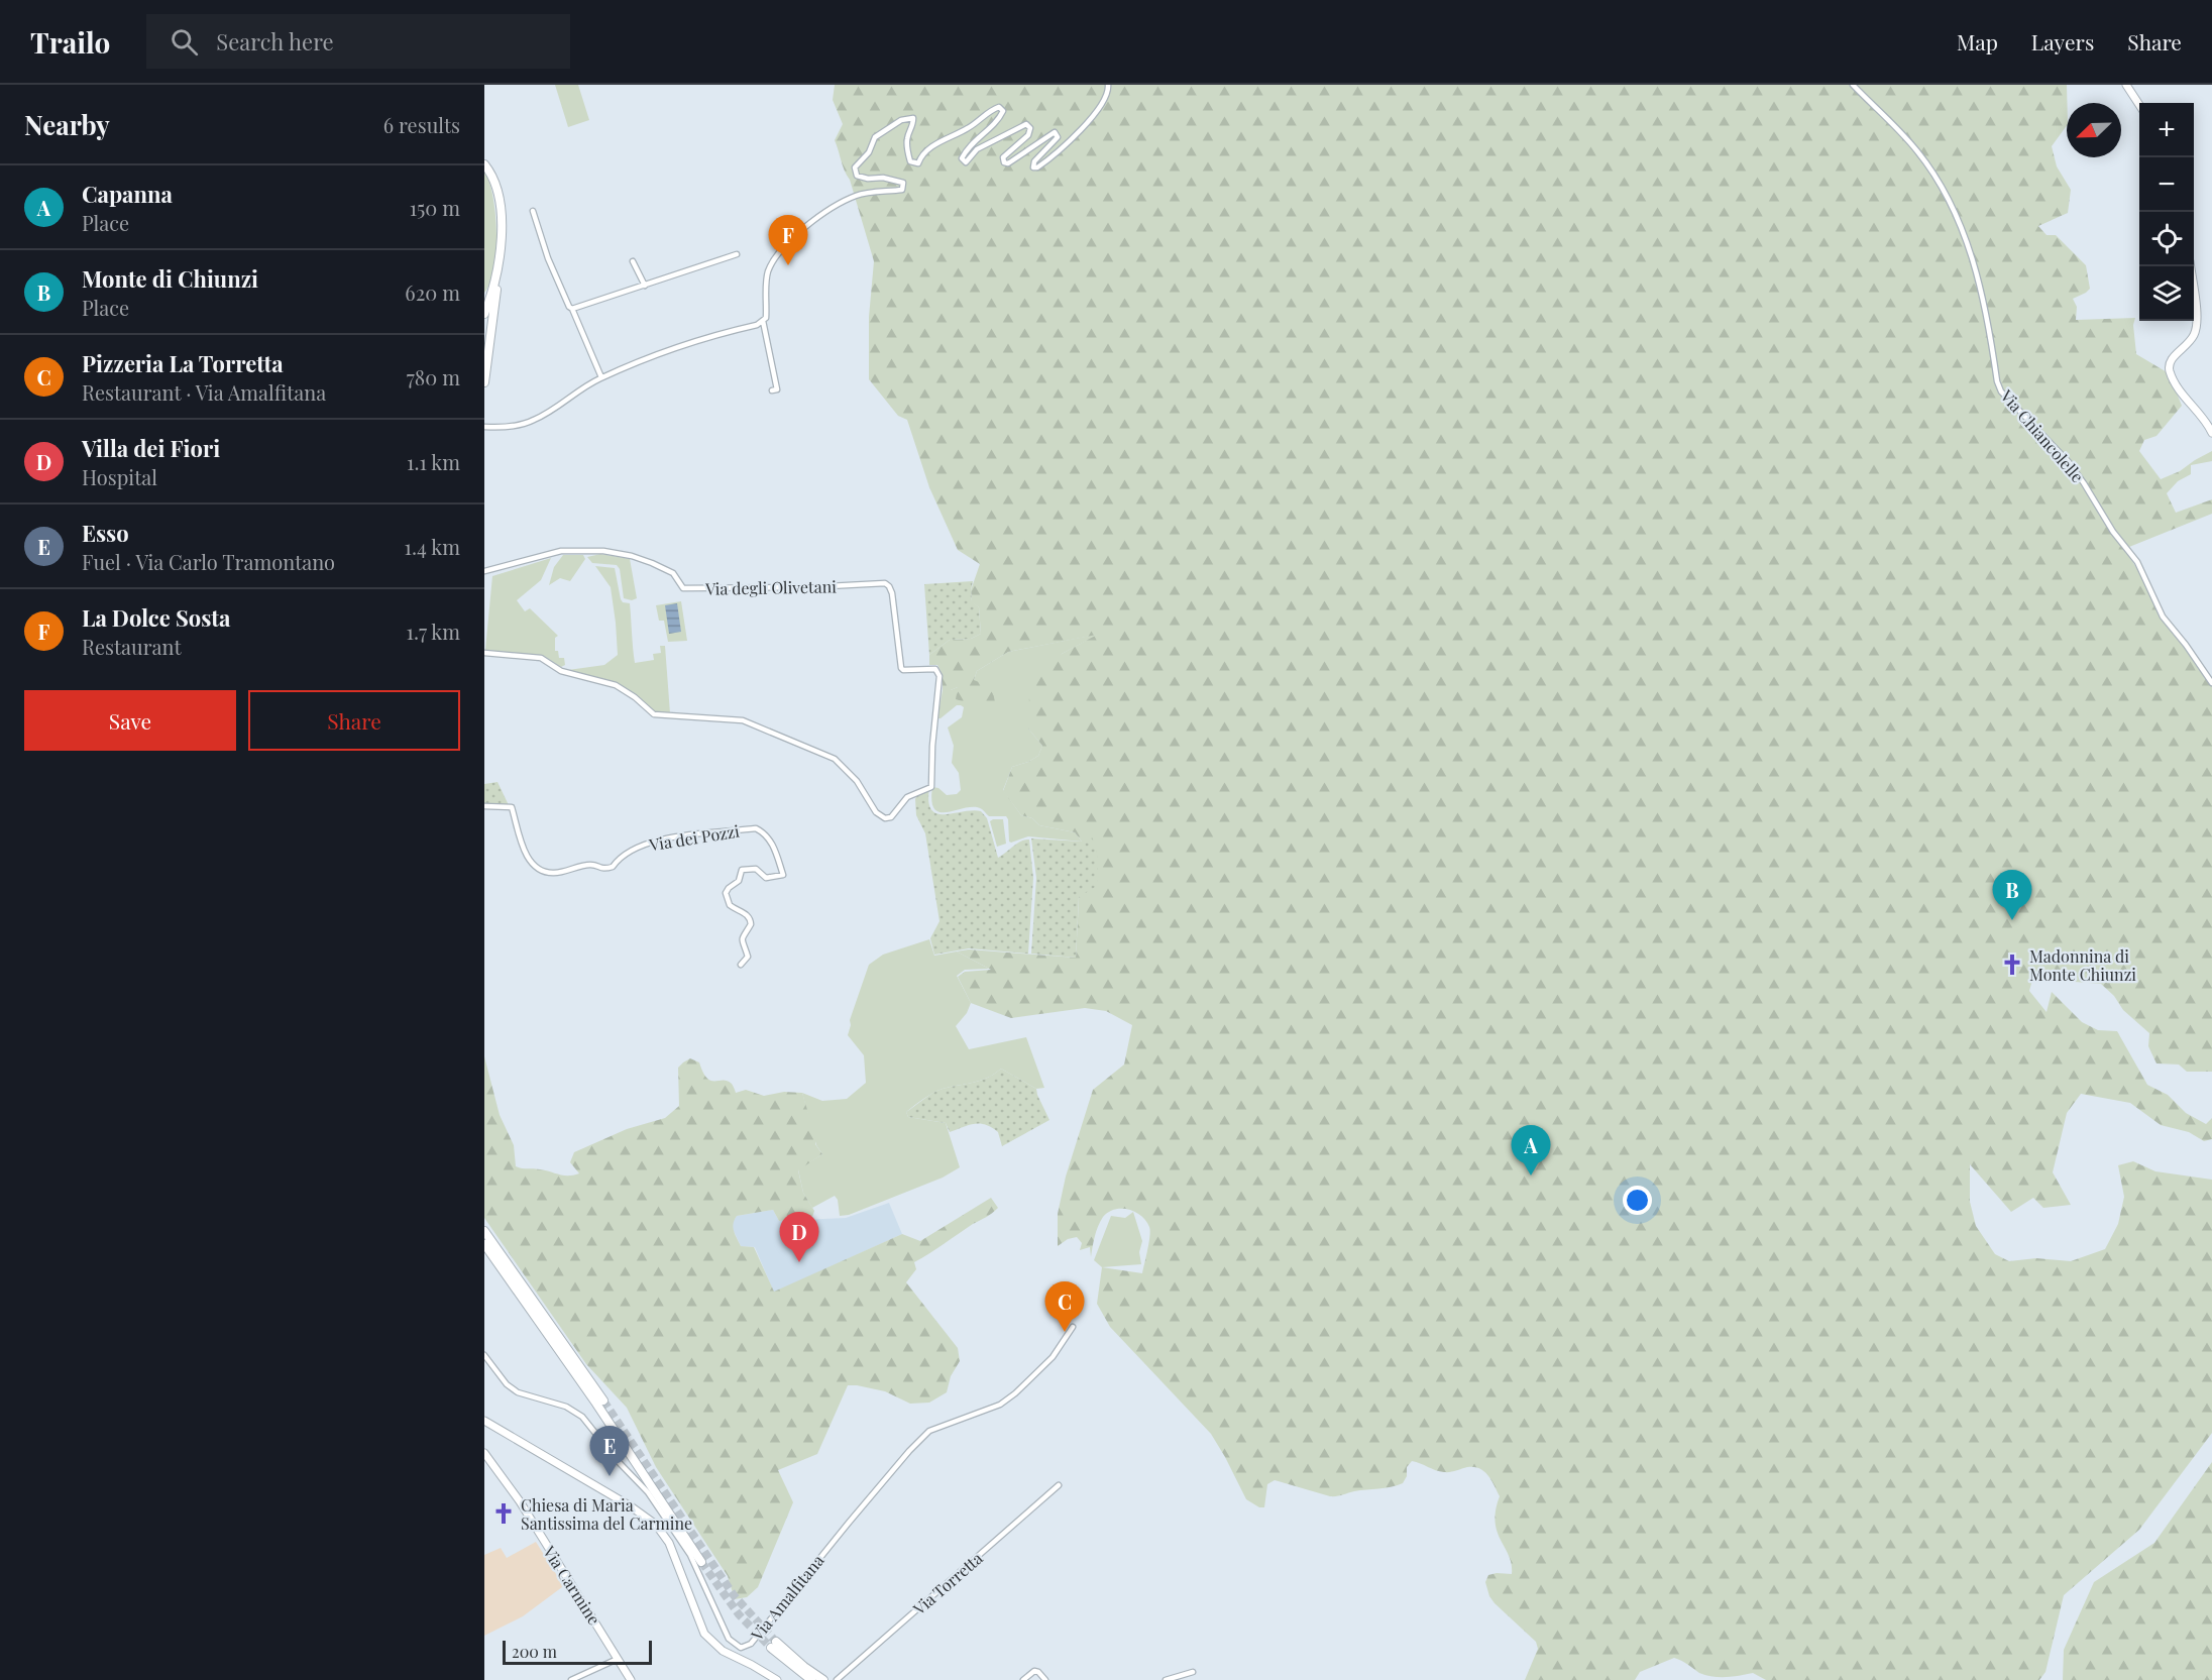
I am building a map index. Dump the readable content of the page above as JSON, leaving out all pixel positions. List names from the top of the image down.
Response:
{
  "streets": {
    "street": [
      "Via Chiancolelle",
      "Via degli Olivetani",
      "Via dei Pozzi",
      "Via Torretta",
      "Via Carmine",
      "Via Amalfitana"
    ]
  },
  "places": {
    "church": ["Madonnina di Monte Chiunzi", "Chiesa di Maria Santissima del Carmine"]
  },
  "scale_bar": "200 m",
  "north": "bottom left",
  "page": {
    "header": "Trailo",
    "search": "Search here",
    "nav": ["Map", "Layers", "Share"],
    "heading": ["Nearby", "6 results"],
    "map_buttons": ["+", "−"],
    "list": [
      {
        "mark": "A",
        "name": "Capanna",
        "note": "Place",
        "value": "150 m"
      },
      {
        "mark": "B",
        "name": "Monte di Chiunzi",
        "note": "Place",
        "value": "620 m"
      },
      {
        "mark": "C",
        "name": "Pizzeria La Torretta",
        "note": "Restaurant · Via Amalfitana",
        "value": "780 m"
      },
      {
        "mark": "D",
        "name": "Villa dei Fiori",
        "note": "Hospital",
        "value": "1.1 km"
      },
      {
        "mark": "E",
        "name": "Esso",
        "note": "Fuel · Via Carlo Tramontano",
        "value": "1.4 km"
      },
      {
        "mark": "F",
        "name": "La Dolce Sosta",
        "note": "Restaurant",
        "value": "1.7 km"
      }
    ],
    "pins": [
      "F",
      "B",
      "A",
      "D",
      "C",
      "E"
    ],
    "buttons": ["Save", "Share"],
    "scale": "200 m"
  }
}
